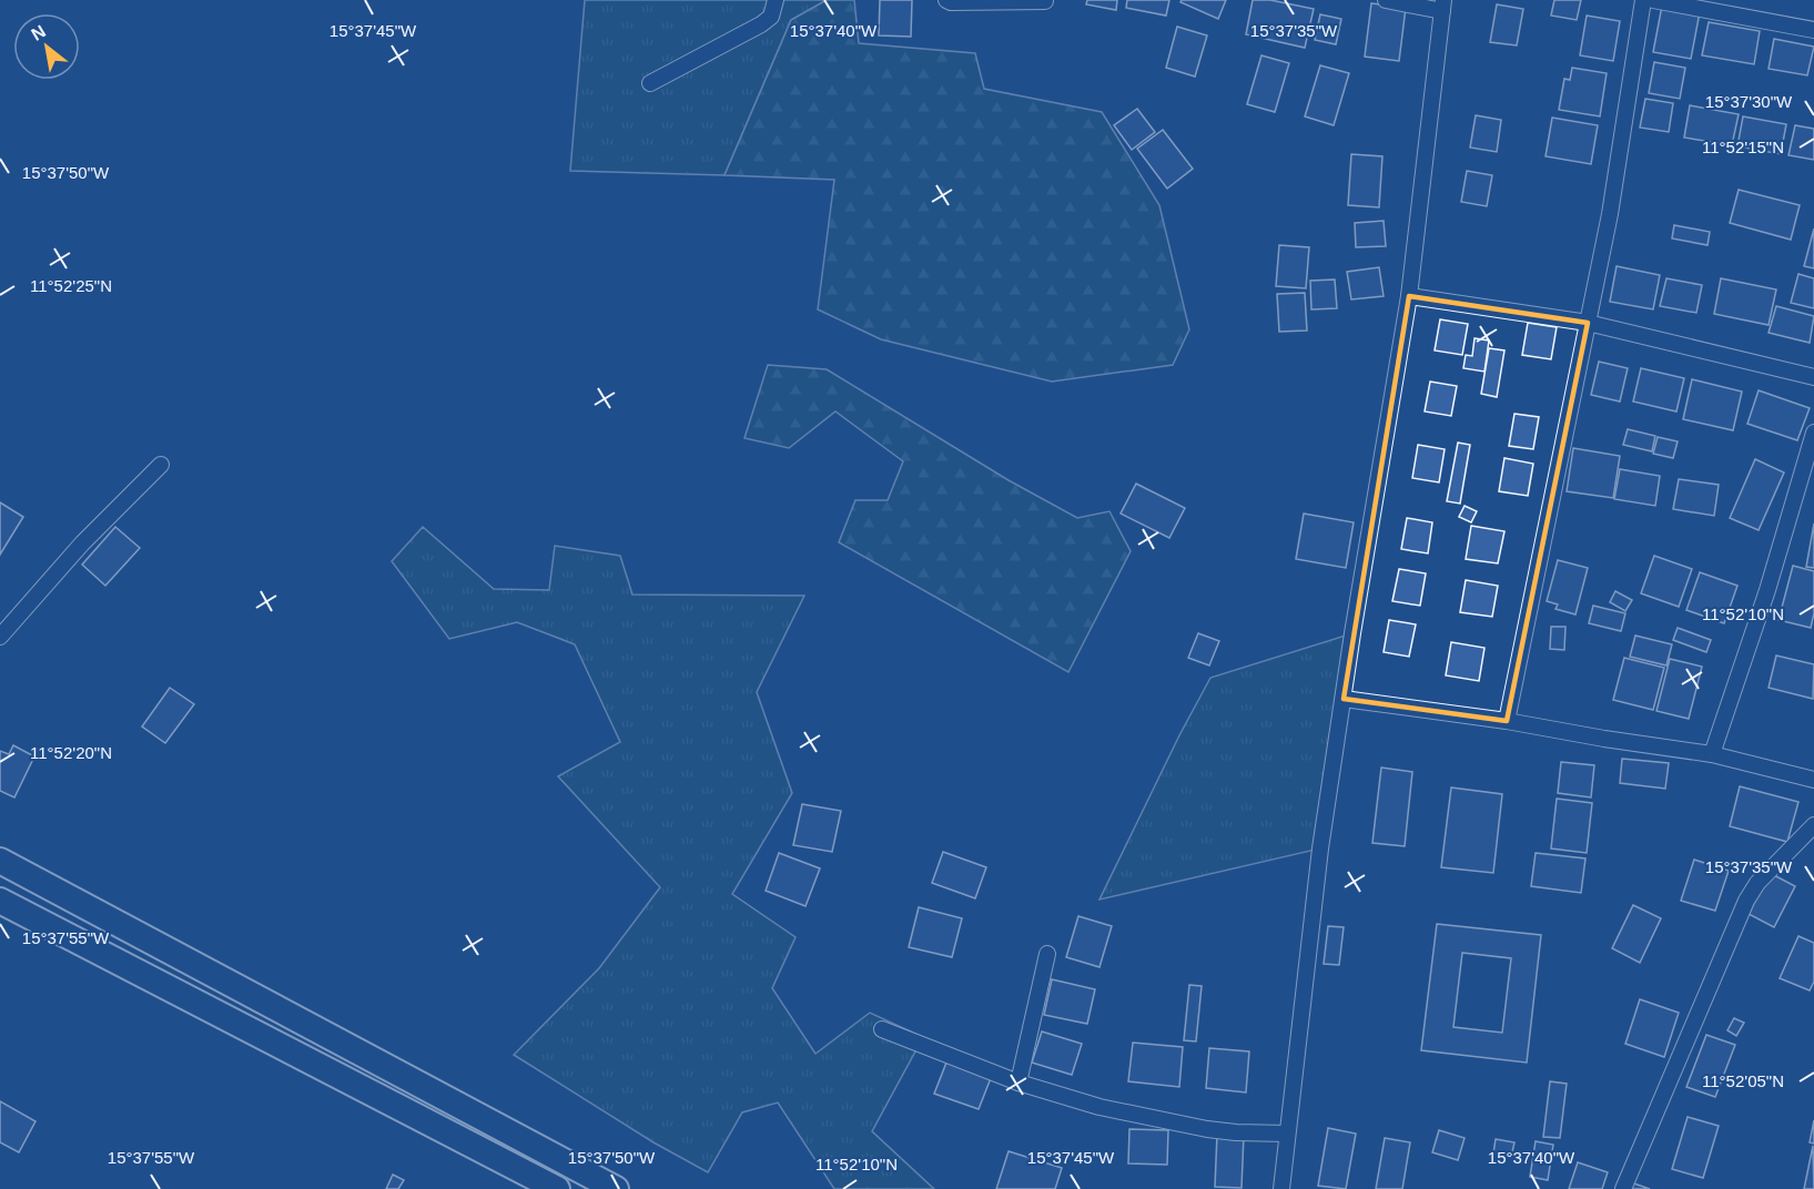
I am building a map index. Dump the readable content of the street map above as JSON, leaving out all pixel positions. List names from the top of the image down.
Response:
{
  "north": "top left",
  "coordinates": [
    "15°37'35\"W",
    "15°37'45\"W",
    "15°37'40\"W",
    "15°37'30\"W",
    "11°52'15\"N",
    "15°37'50\"W",
    "11°52'25\"N",
    "11°52'10\"N",
    "11°52'20\"N",
    "15°37'55\"W",
    "11°52'05\"N"
  ]
}
